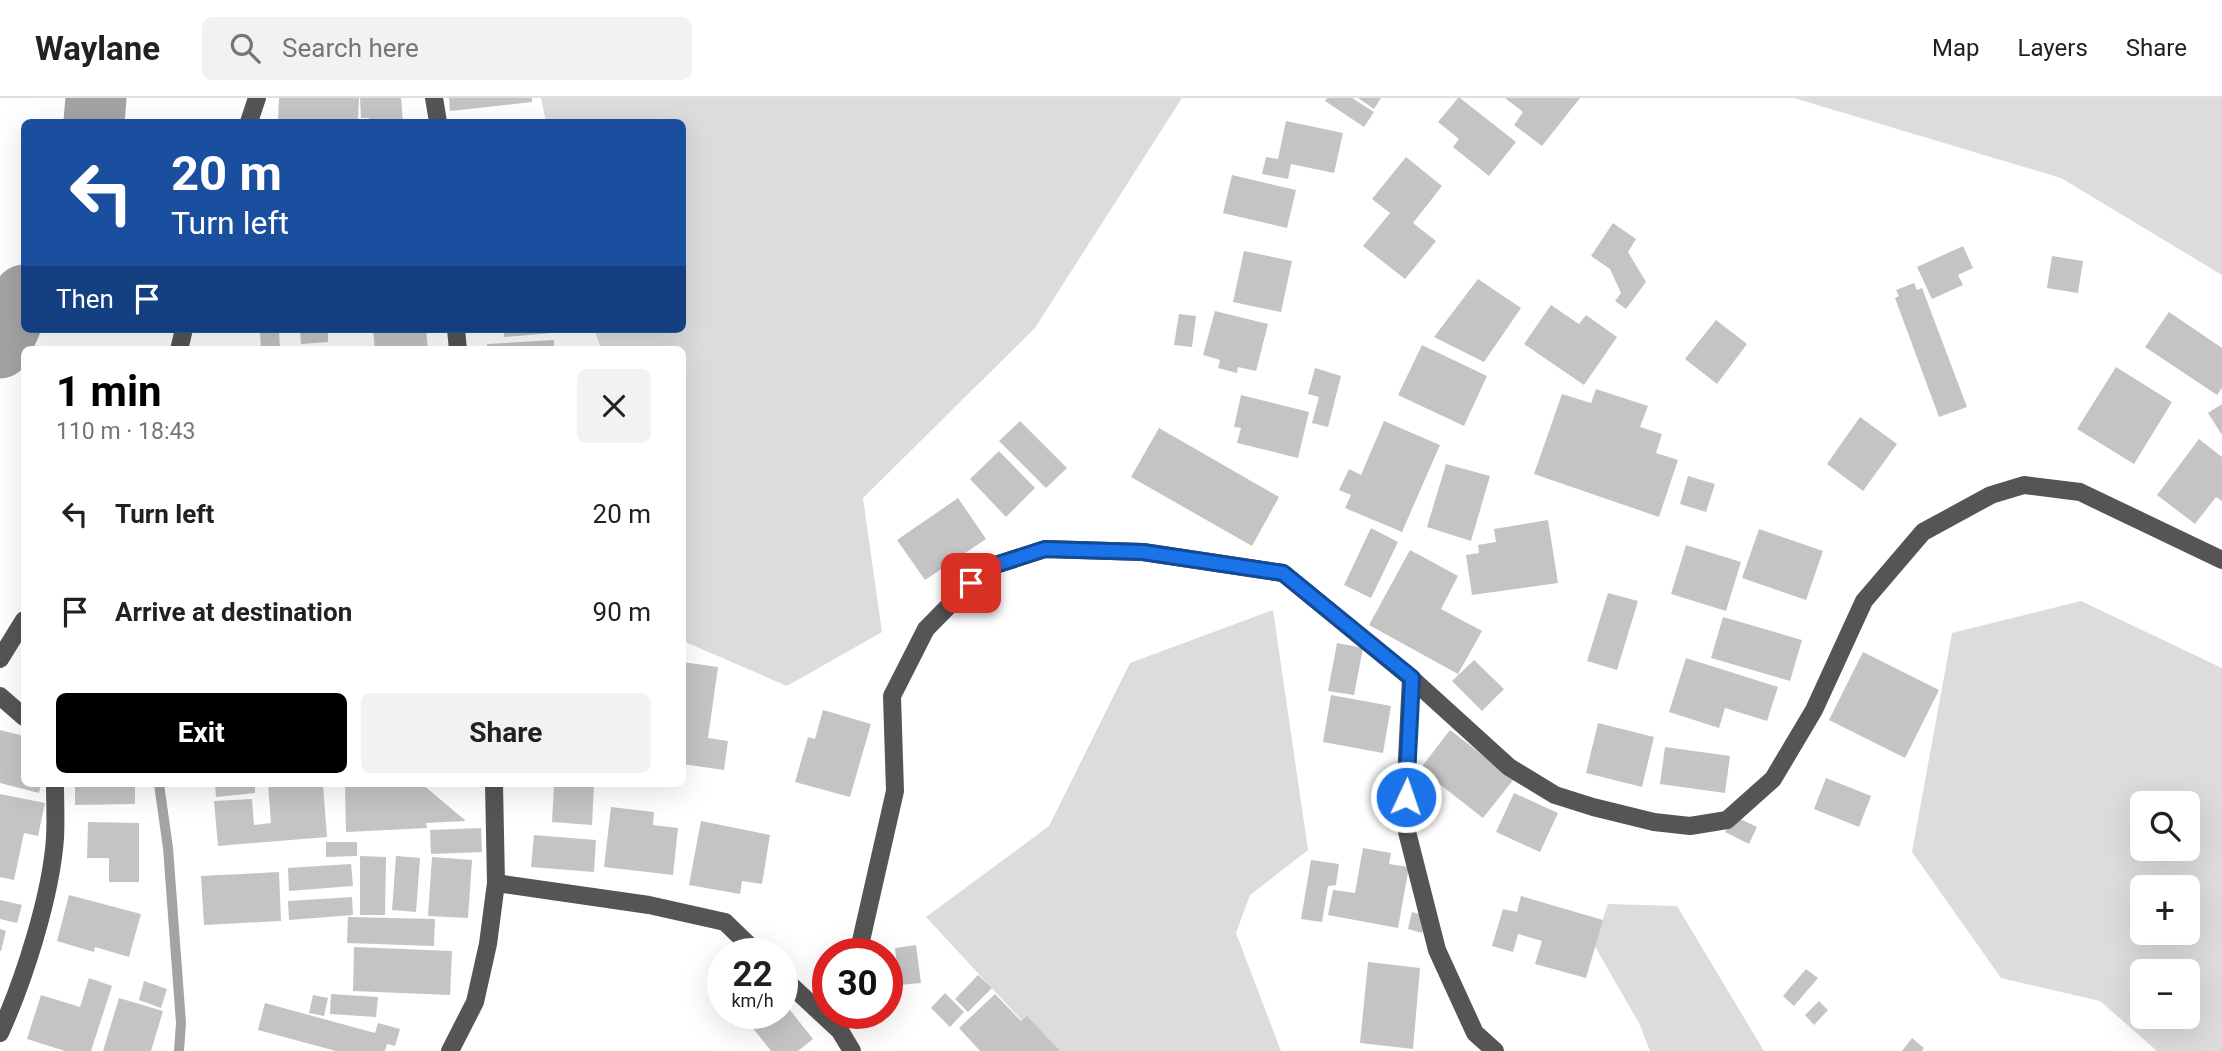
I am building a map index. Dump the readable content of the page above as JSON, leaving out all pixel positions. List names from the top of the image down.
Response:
{
  "page": {
    "header": "Waylane",
    "search": "Search here",
    "nav": ["Map", "Layers", "Share"],
    "turn": ["20 m", "Turn left"],
    "then": "Then",
    "heading": ["1 min", "110 m · 18:43"],
    "list": [
      {
        "name": "Turn left",
        "value": "20 m"
      },
      {
        "name": "Arrive at destination",
        "value": "90 m"
      }
    ],
    "buttons": ["Exit", "Share"],
    "map_buttons": ["+", "−"],
    "speed": "22 km/h",
    "limit": "30"
  }
}
